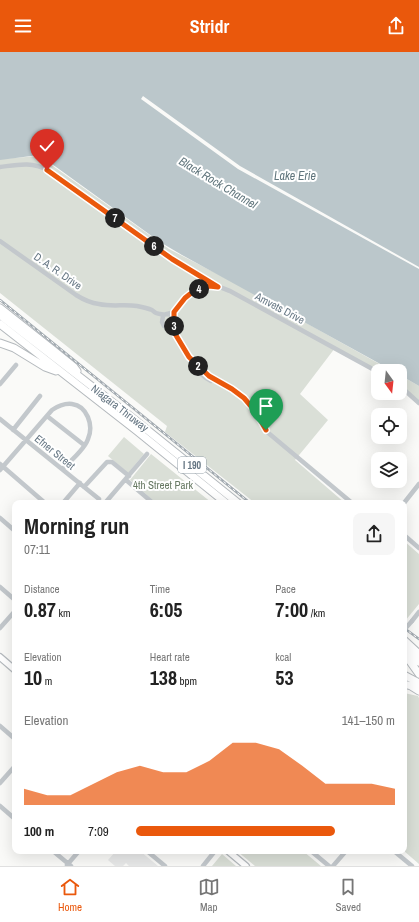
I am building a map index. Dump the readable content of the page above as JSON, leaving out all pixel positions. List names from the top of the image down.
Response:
{
  "streets": {
    "highway": ["Niagara Thruway", "I 190"],
    "street": ["D. A. R. Drive", "Amvets Drive", "Efner Street"]
  },
  "water": ["Lake Erie", "Black Rock Channel"],
  "parks": ["4th Street Park"],
  "north": "bottom",
  "page": {
    "header": "Stridr",
    "pins": [
      "7",
      "6",
      "4",
      "3",
      "2"
    ],
    "heading": ["Morning run", "07:11"],
    "stats": [
      ["Distance", "0.87 km"],
      ["Time", "6:05"],
      ["Pace", "7:00 /km"],
      ["Elevation", "10 m"],
      ["Heart rate", "138 bpm"],
      ["kcal", "53"]
    ],
    "chart": ["Elevation", "141–150 m"],
    "list": [
      {
        "name": "100 m",
        "note": "7:09"
      }
    ],
    "tabs": ["Home", "Map", "Saved"]
  }
}
